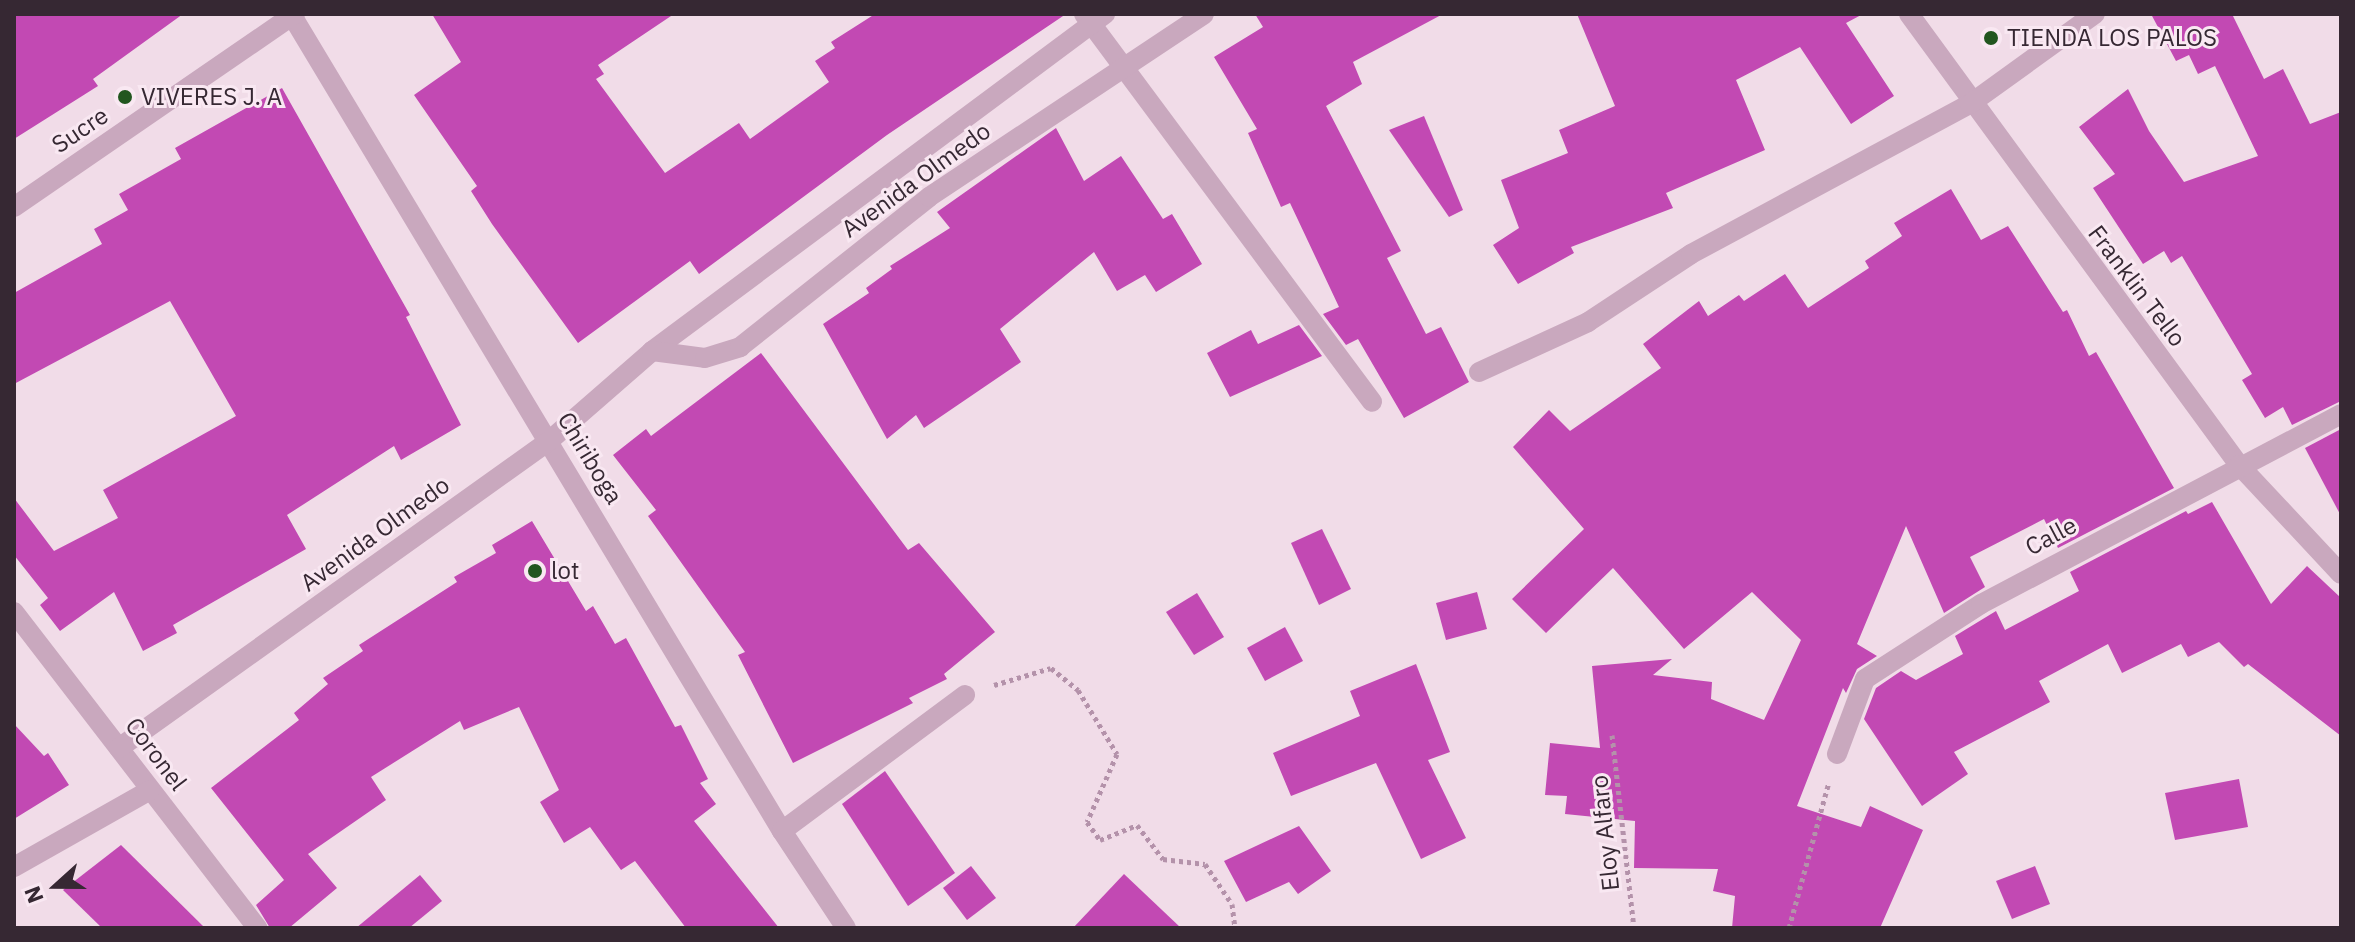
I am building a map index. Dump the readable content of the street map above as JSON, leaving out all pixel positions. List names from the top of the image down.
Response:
{
  "streets": {
    "street": [
      "Sucre",
      "Avenida Olmedo",
      "Franklin Tello",
      "Chiriboga",
      "Calle",
      "Coronel"
    ],
    "path": ["Eloy Alfaro"]
  },
  "crossings": [
    ["Sucre", "Chiriboga"],
    ["Avenida Olmedo", "Chiriboga"],
    ["Avenida Olmedo", "Coronel"],
    ["Franklin Tello", "Calle"]
  ],
  "places": ["TIENDA LOS PALOS", "VIVERES J. A", "lot"],
  "north": "left"
}
